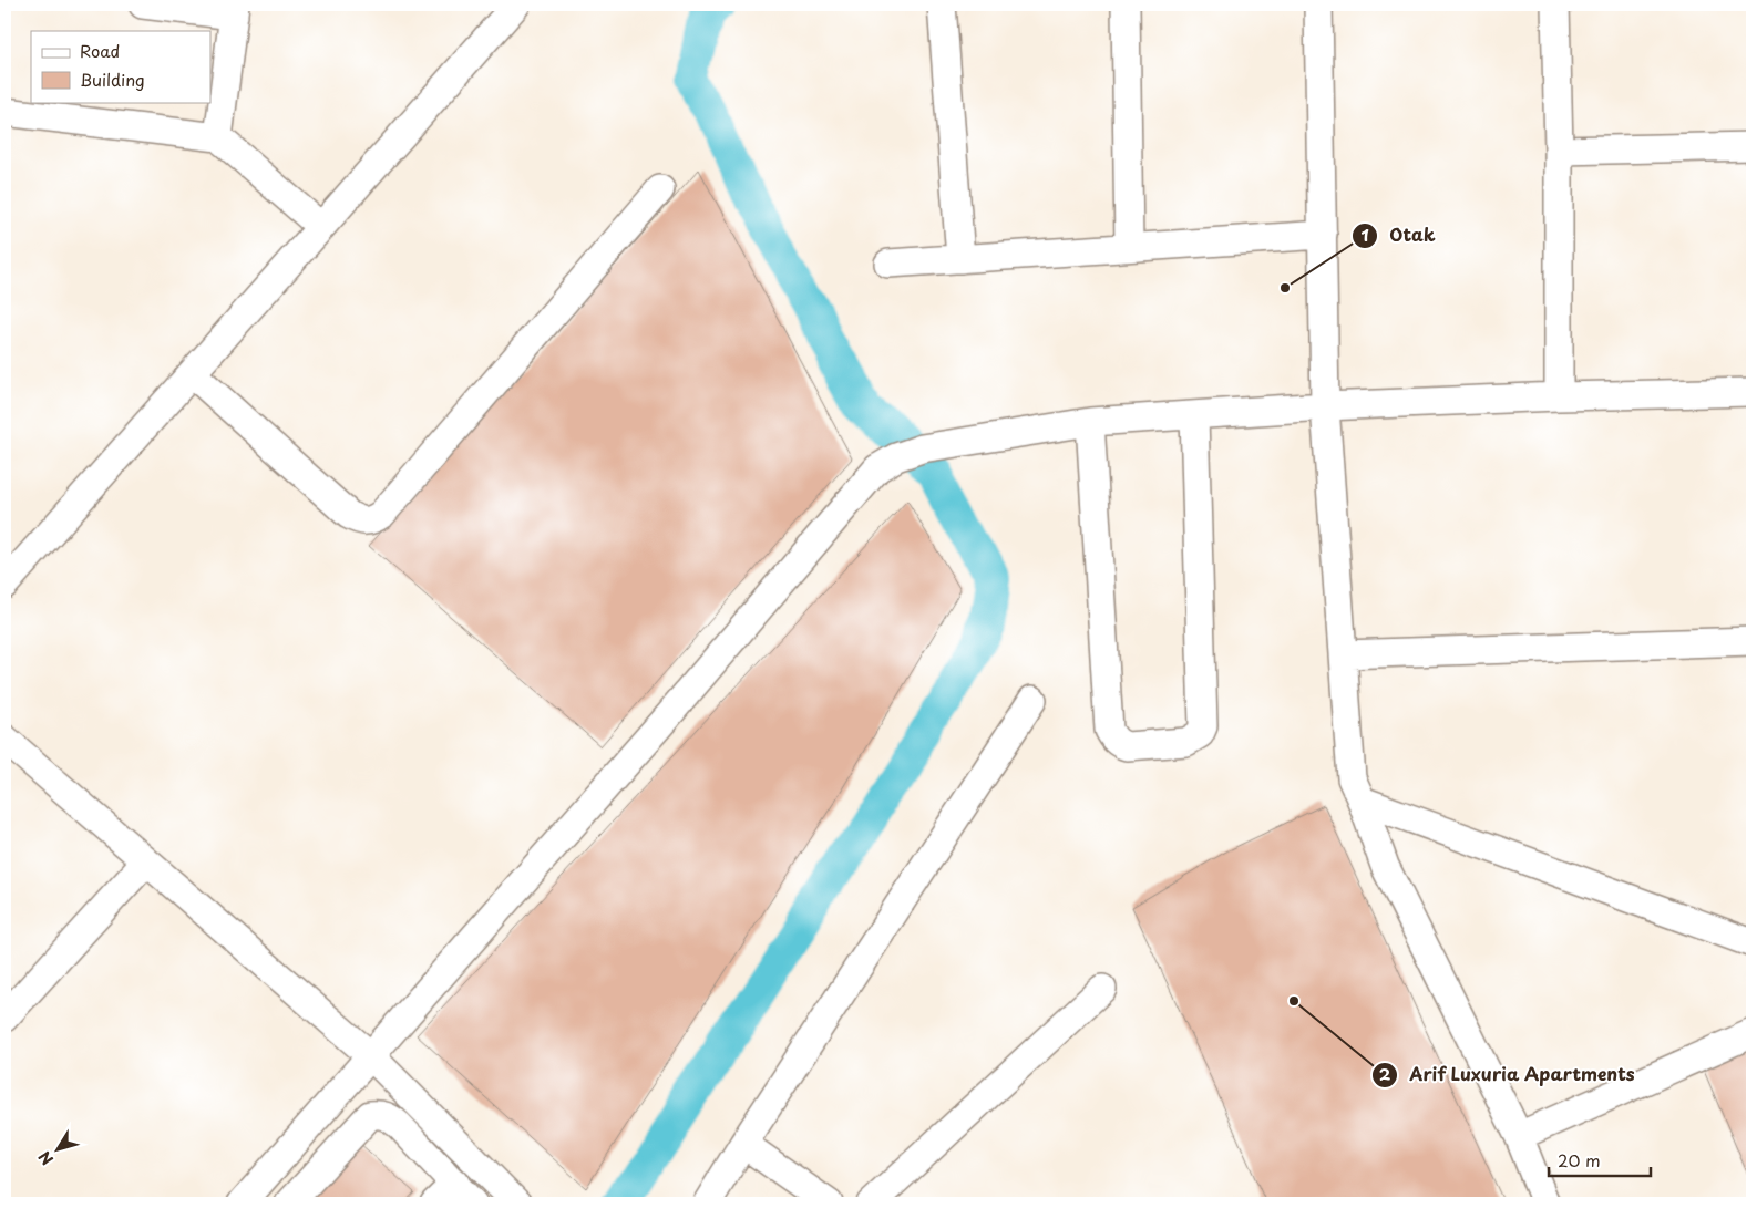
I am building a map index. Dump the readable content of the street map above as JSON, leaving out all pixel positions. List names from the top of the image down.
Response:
{
  "places": ["Otak", "Arif Luxuria Apartments"],
  "legend": ["Road", "Building"],
  "scale_bar": "20 m",
  "north": "bottom left"
}
